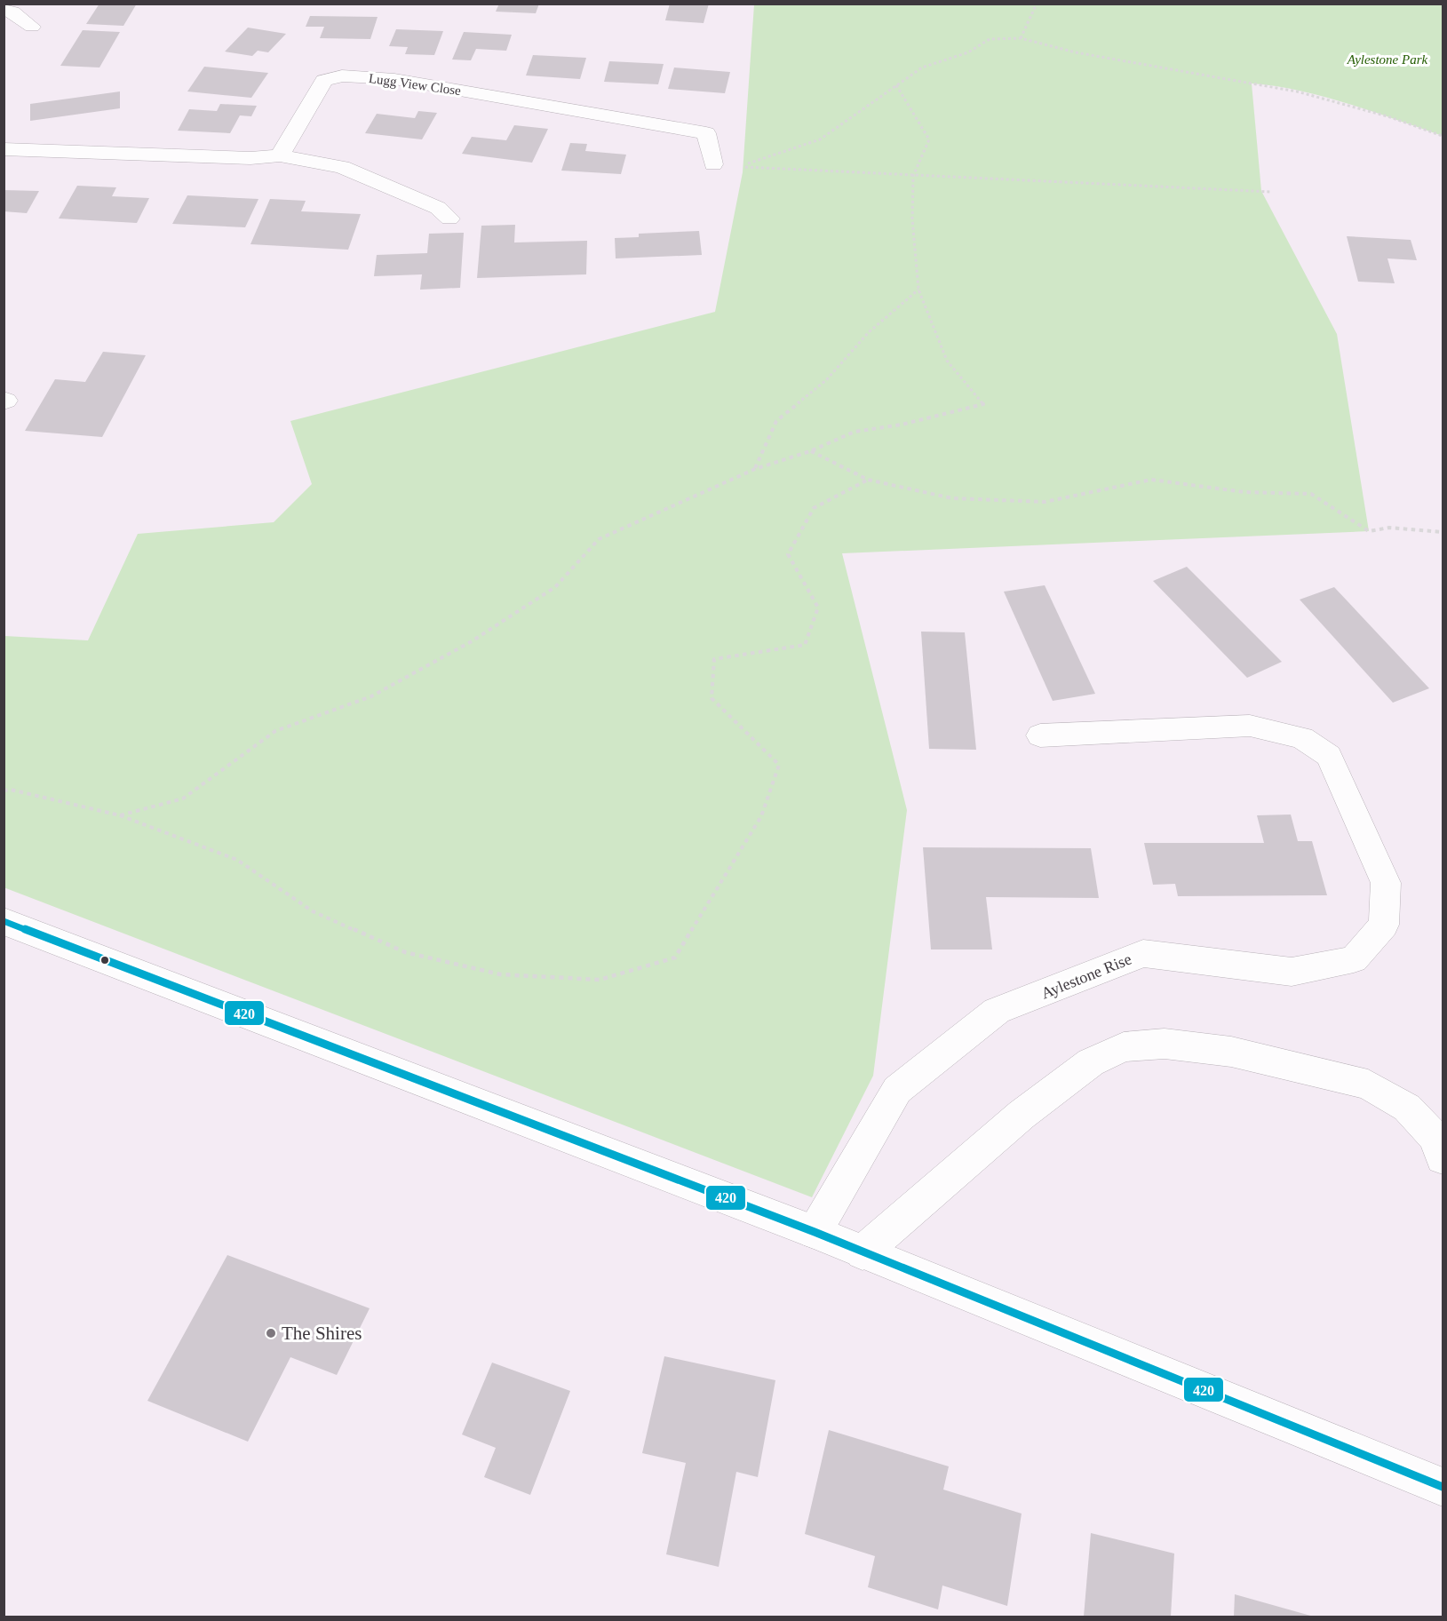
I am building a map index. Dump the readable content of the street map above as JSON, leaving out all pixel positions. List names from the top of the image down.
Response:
{
  "streets": {
    "main road": ["Lugg View Close", "Aylestone Rise"]
  },
  "parks": ["Aylestone Park"],
  "places": ["The Shires"],
  "lines": ["transit line 420"]
}
